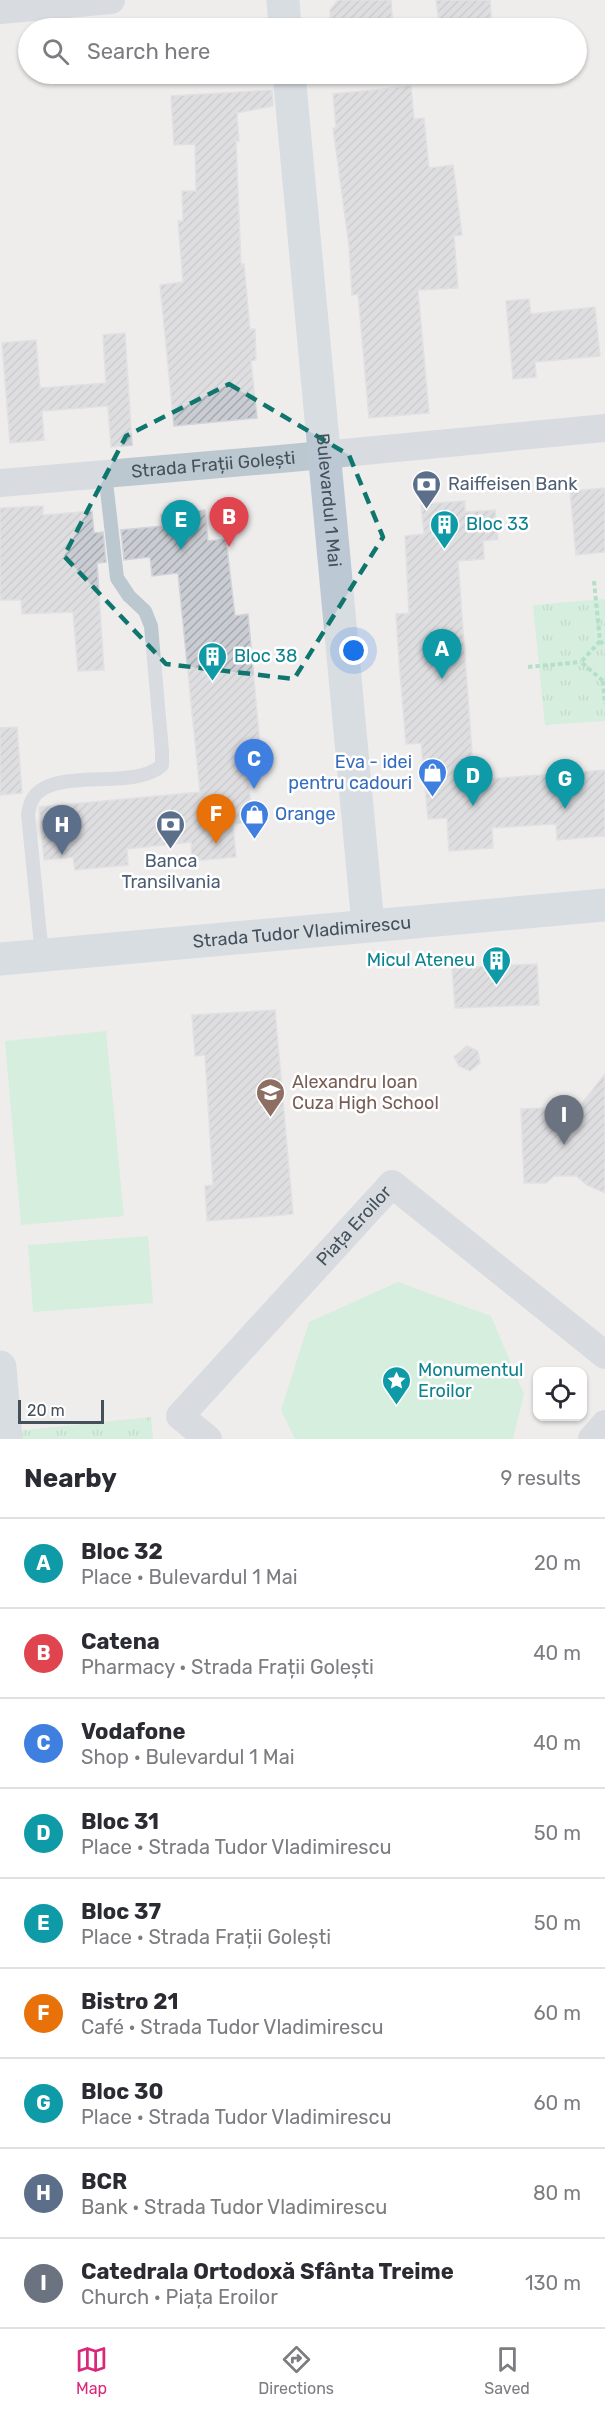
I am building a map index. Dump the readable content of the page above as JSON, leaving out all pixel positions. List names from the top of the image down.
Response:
{
  "streets": {
    "street": [
      "Strada Frații Golești",
      "Bulevardul 1 Mai",
      "Strada Tudor Vladimirescu",
      "Piața Eroilor"
    ]
  },
  "crossings": [
    ["Strada Frații Golești", "Bulevardul 1 Mai"],
    ["Bulevardul 1 Mai", "Strada Tudor Vladimirescu"]
  ],
  "places": {
    "bank": ["Raiffeisen Bank", "Banca Transilvania"],
    "building": ["Bloc 33", "Bloc 38", "Micul Ateneu"],
    "shop": ["Eva - idei pentru cadouri", "Orange"],
    "school or university": ["Alexandru Ioan Cuza High School"],
    "place": ["Monumentul Eroilor"]
  },
  "scale_bar": "20 m",
  "page": {
    "search": "Search here",
    "pins": [
      "B",
      "E",
      "A",
      "C",
      "D",
      "G",
      "F",
      "H",
      "I"
    ],
    "scale": "20 m",
    "heading": ["Nearby", "9 results"],
    "list": [
      {
        "mark": "A",
        "name": "Bloc 32",
        "note": "Place · Bulevardul 1 Mai",
        "value": "20 m"
      },
      {
        "mark": "B",
        "name": "Catena",
        "note": "Pharmacy · Strada Frații Golești",
        "value": "40 m"
      },
      {
        "mark": "C",
        "name": "Vodafone",
        "note": "Shop · Bulevardul 1 Mai",
        "value": "40 m"
      },
      {
        "mark": "D",
        "name": "Bloc 31",
        "note": "Place · Strada Tudor Vladimirescu",
        "value": "50 m"
      },
      {
        "mark": "E",
        "name": "Bloc 37",
        "note": "Place · Strada Frații Golești",
        "value": "50 m"
      },
      {
        "mark": "F",
        "name": "Bistro 21",
        "note": "Café · Strada Tudor Vladimirescu",
        "value": "60 m"
      },
      {
        "mark": "G",
        "name": "Bloc 30",
        "note": "Place · Strada Tudor Vladimirescu",
        "value": "60 m"
      },
      {
        "mark": "H",
        "name": "BCR",
        "note": "Bank · Strada Tudor Vladimirescu",
        "value": "80 m"
      },
      {
        "mark": "I",
        "name": "Catedrala Ortodoxă Sfânta Treime",
        "note": "Church · Piața Eroilor",
        "value": "130 m"
      }
    ],
    "nav": ["Map", "Directions", "Saved"]
  }
}
